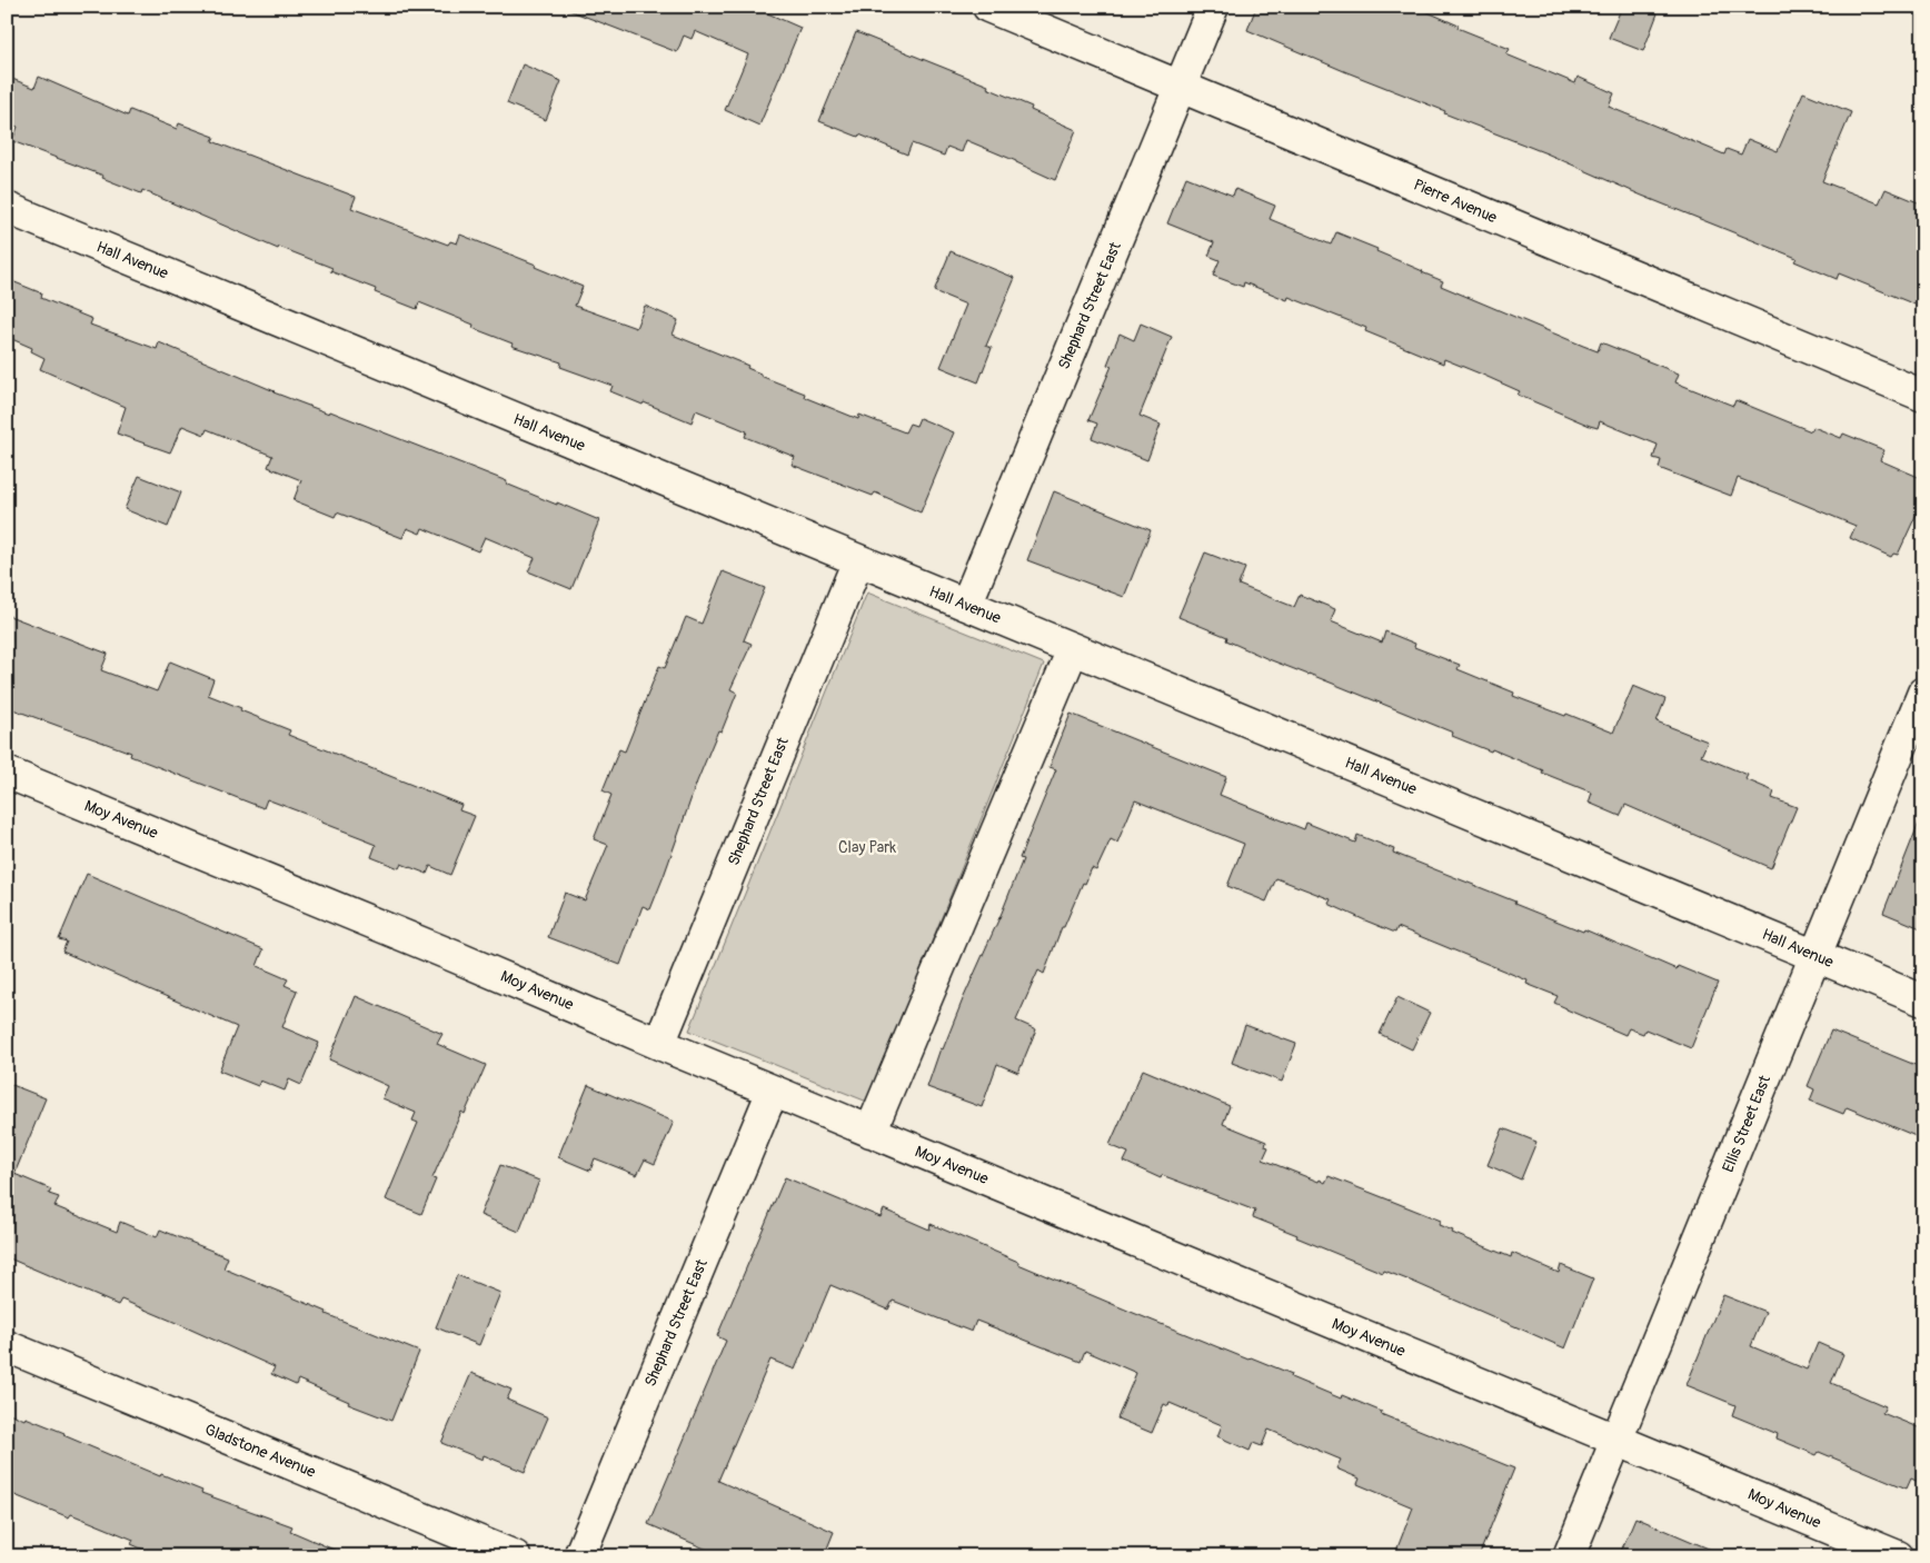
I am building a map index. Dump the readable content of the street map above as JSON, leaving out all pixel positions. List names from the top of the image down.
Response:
{
  "streets": {
    "street": [
      "Pierre Avenue",
      "Hall Avenue",
      "Shephard Street East",
      "Moy Avenue",
      "Ellis Street East",
      "Gladstone Avenue"
    ]
  },
  "crossings": [
    ["Pierre Avenue", "Shephard Street East"],
    ["Hall Avenue", "Shephard Street East"],
    ["Hall Avenue", "Ellis Street East"],
    ["Shephard Street East", "Moy Avenue"],
    ["Moy Avenue", "Ellis Street East"]
  ],
  "parks": ["Clay Park"]
}
